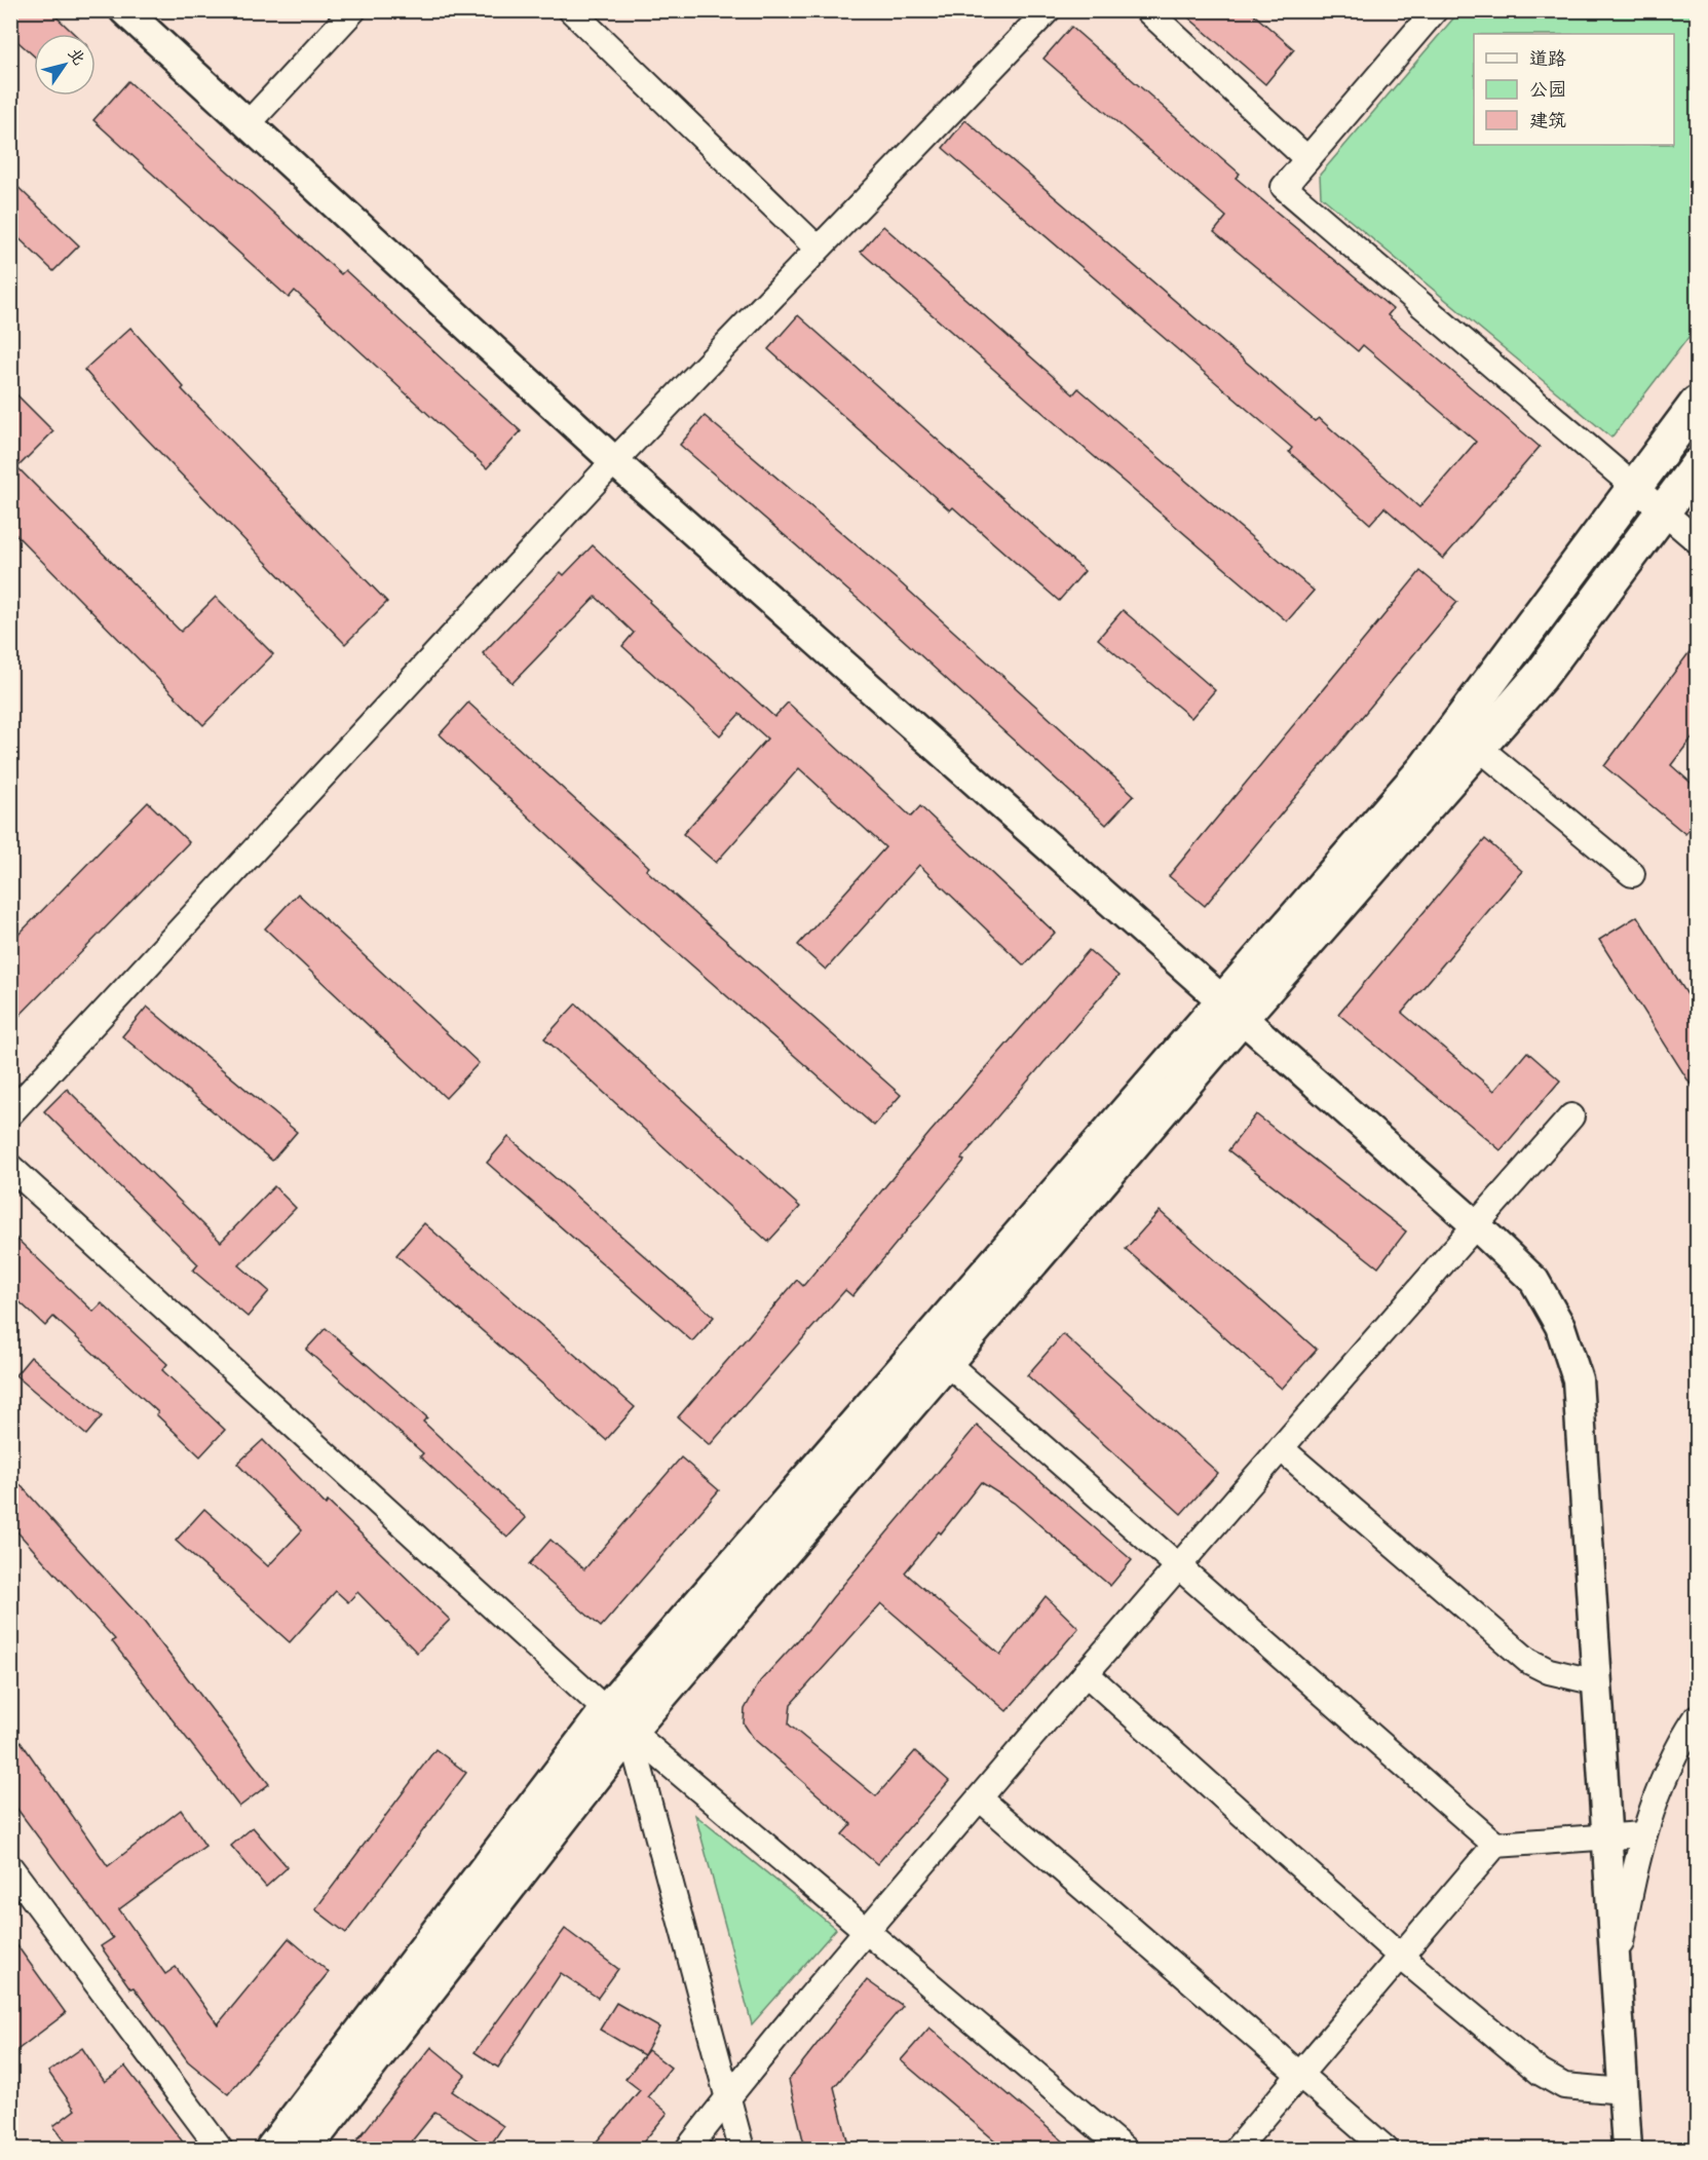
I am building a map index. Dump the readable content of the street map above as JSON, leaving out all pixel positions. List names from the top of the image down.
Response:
{
  "legend": ["道路", "公园", "建筑"],
  "north": "top right"
}
